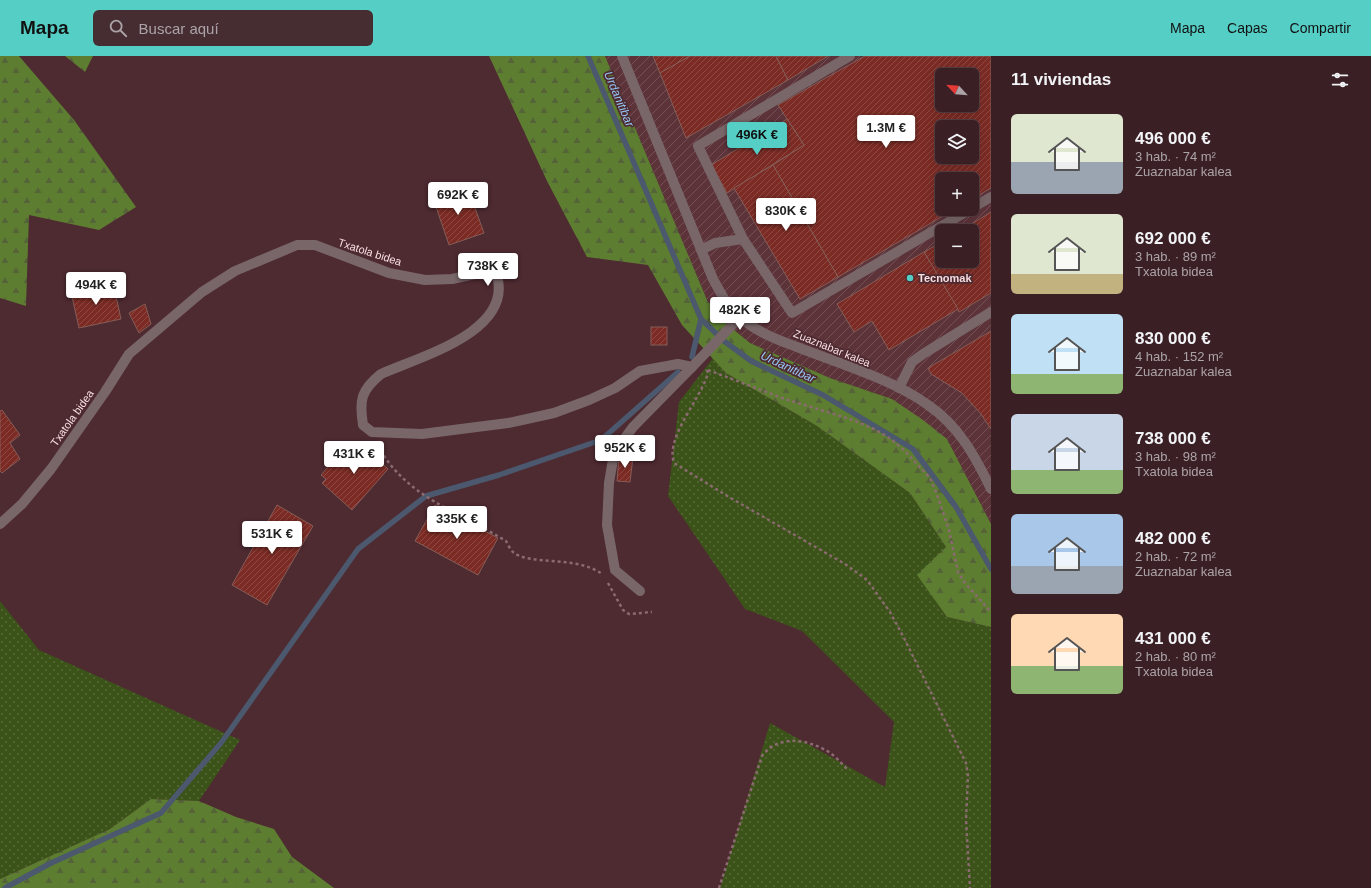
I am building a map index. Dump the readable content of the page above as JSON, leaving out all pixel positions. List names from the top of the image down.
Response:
{
  "streets": {
    "street": ["Txatola bidea", "Zuaznabar kalea"]
  },
  "water": ["Urdanitibar"],
  "places": ["Tecnomak"],
  "north": "top left",
  "page": {
    "header": "Mapa",
    "search": "Buscar aquí",
    "nav": ["Mapa", "Capas", "Compartir"],
    "heading": "11 viviendas",
    "map_buttons": ["+", "−"],
    "list": [
      {
        "name": "496 000 €",
        "note": "3 hab. · 74 m² · Zuaznabar kalea"
      },
      {
        "name": "692 000 €",
        "note": "3 hab. · 89 m² · Txatola bidea"
      },
      {
        "name": "830 000 €",
        "note": "4 hab. · 152 m² · Zuaznabar kalea"
      },
      {
        "name": "738 000 €",
        "note": "3 hab. · 98 m² · Txatola bidea"
      },
      {
        "name": "482 000 €",
        "note": "2 hab. · 72 m² · Zuaznabar kalea"
      },
      {
        "name": "431 000 €",
        "note": "2 hab. · 80 m² · Txatola bidea"
      }
    ],
    "price": [
      "1.3M €",
      "496K €",
      "692K €",
      "830K €",
      "738K €",
      "494K €",
      "482K €",
      "952K €",
      "431K €",
      "335K €",
      "531K €"
    ]
  }
}
